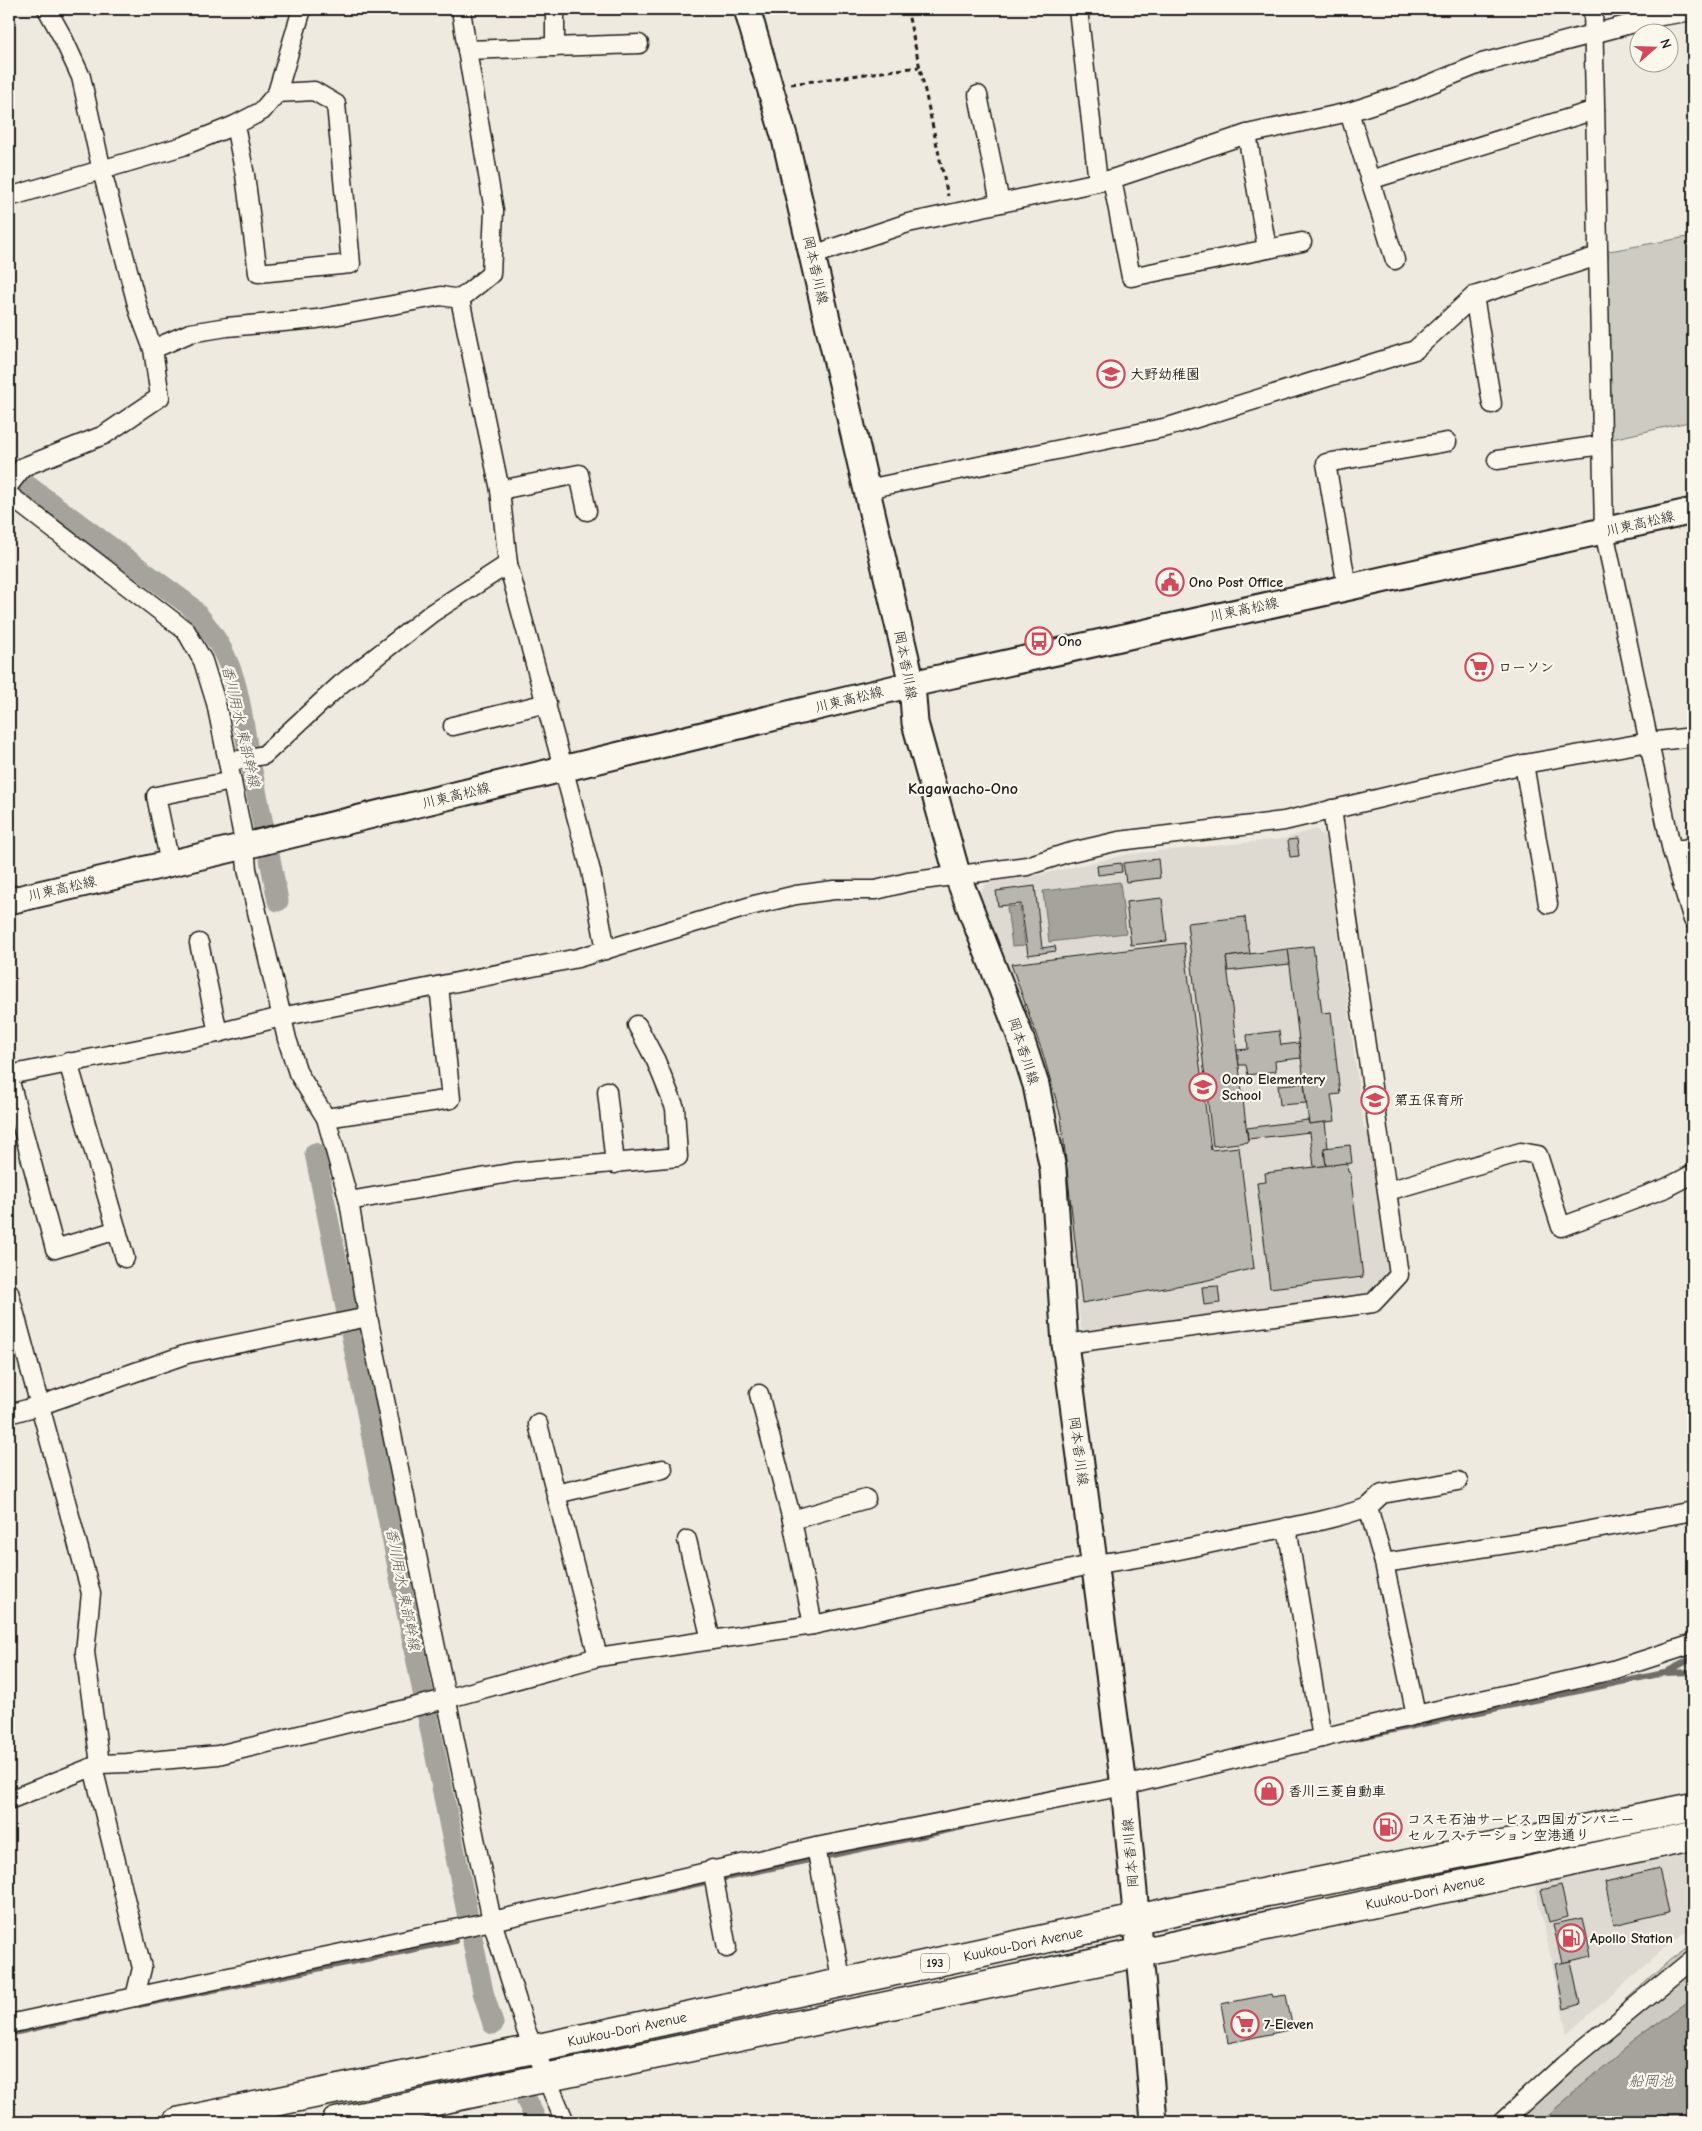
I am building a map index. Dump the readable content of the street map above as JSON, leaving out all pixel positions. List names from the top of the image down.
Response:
{
  "streets": {
    "highway": ["Kuukou-Dori Avenue", "193"],
    "main road": ["岡本香川線", "川東高松線"]
  },
  "crossings": [
    ["岡本香川線", "川東高松線"],
    ["岡本香川線", "Kuukou-Dori Avenue"]
  ],
  "districts": ["Kagawacho-Ono"],
  "water": ["香川用水 東部幹線", "船岡池"],
  "places": {
    "school or university": ["大野幼稚園", "Oono Elementery School", "第五保育所"],
    "public building": ["Ono Post Office"],
    "bus stop": ["Ono"],
    "supermarket": ["ローソン", "7-Eleven"],
    "shop": ["香川三菱自動車"],
    "fuel station": ["コスモ石油サービス 四国カンパニー セルフステーション空港通り", "Apollo Station"]
  },
  "north": "right"
}
